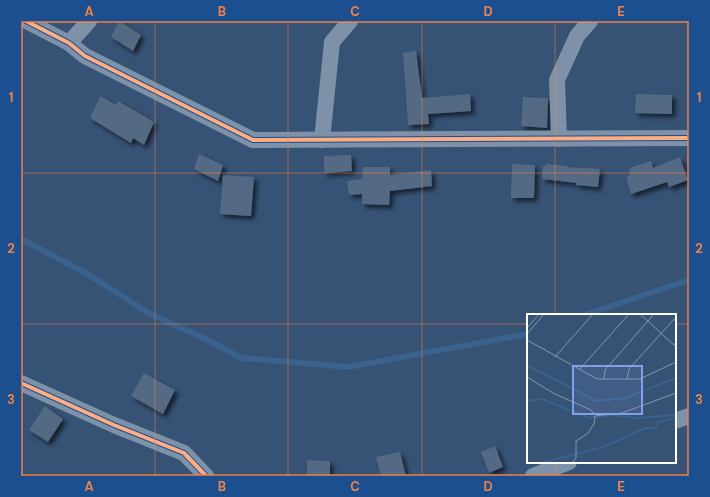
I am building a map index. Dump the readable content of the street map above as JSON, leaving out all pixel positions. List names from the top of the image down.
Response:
{
  "grid": {
    "columns": [
      "A",
      "B",
      "C",
      "D",
      "E"
    ],
    "rows": ["1", "2", "3"]
  }
}
